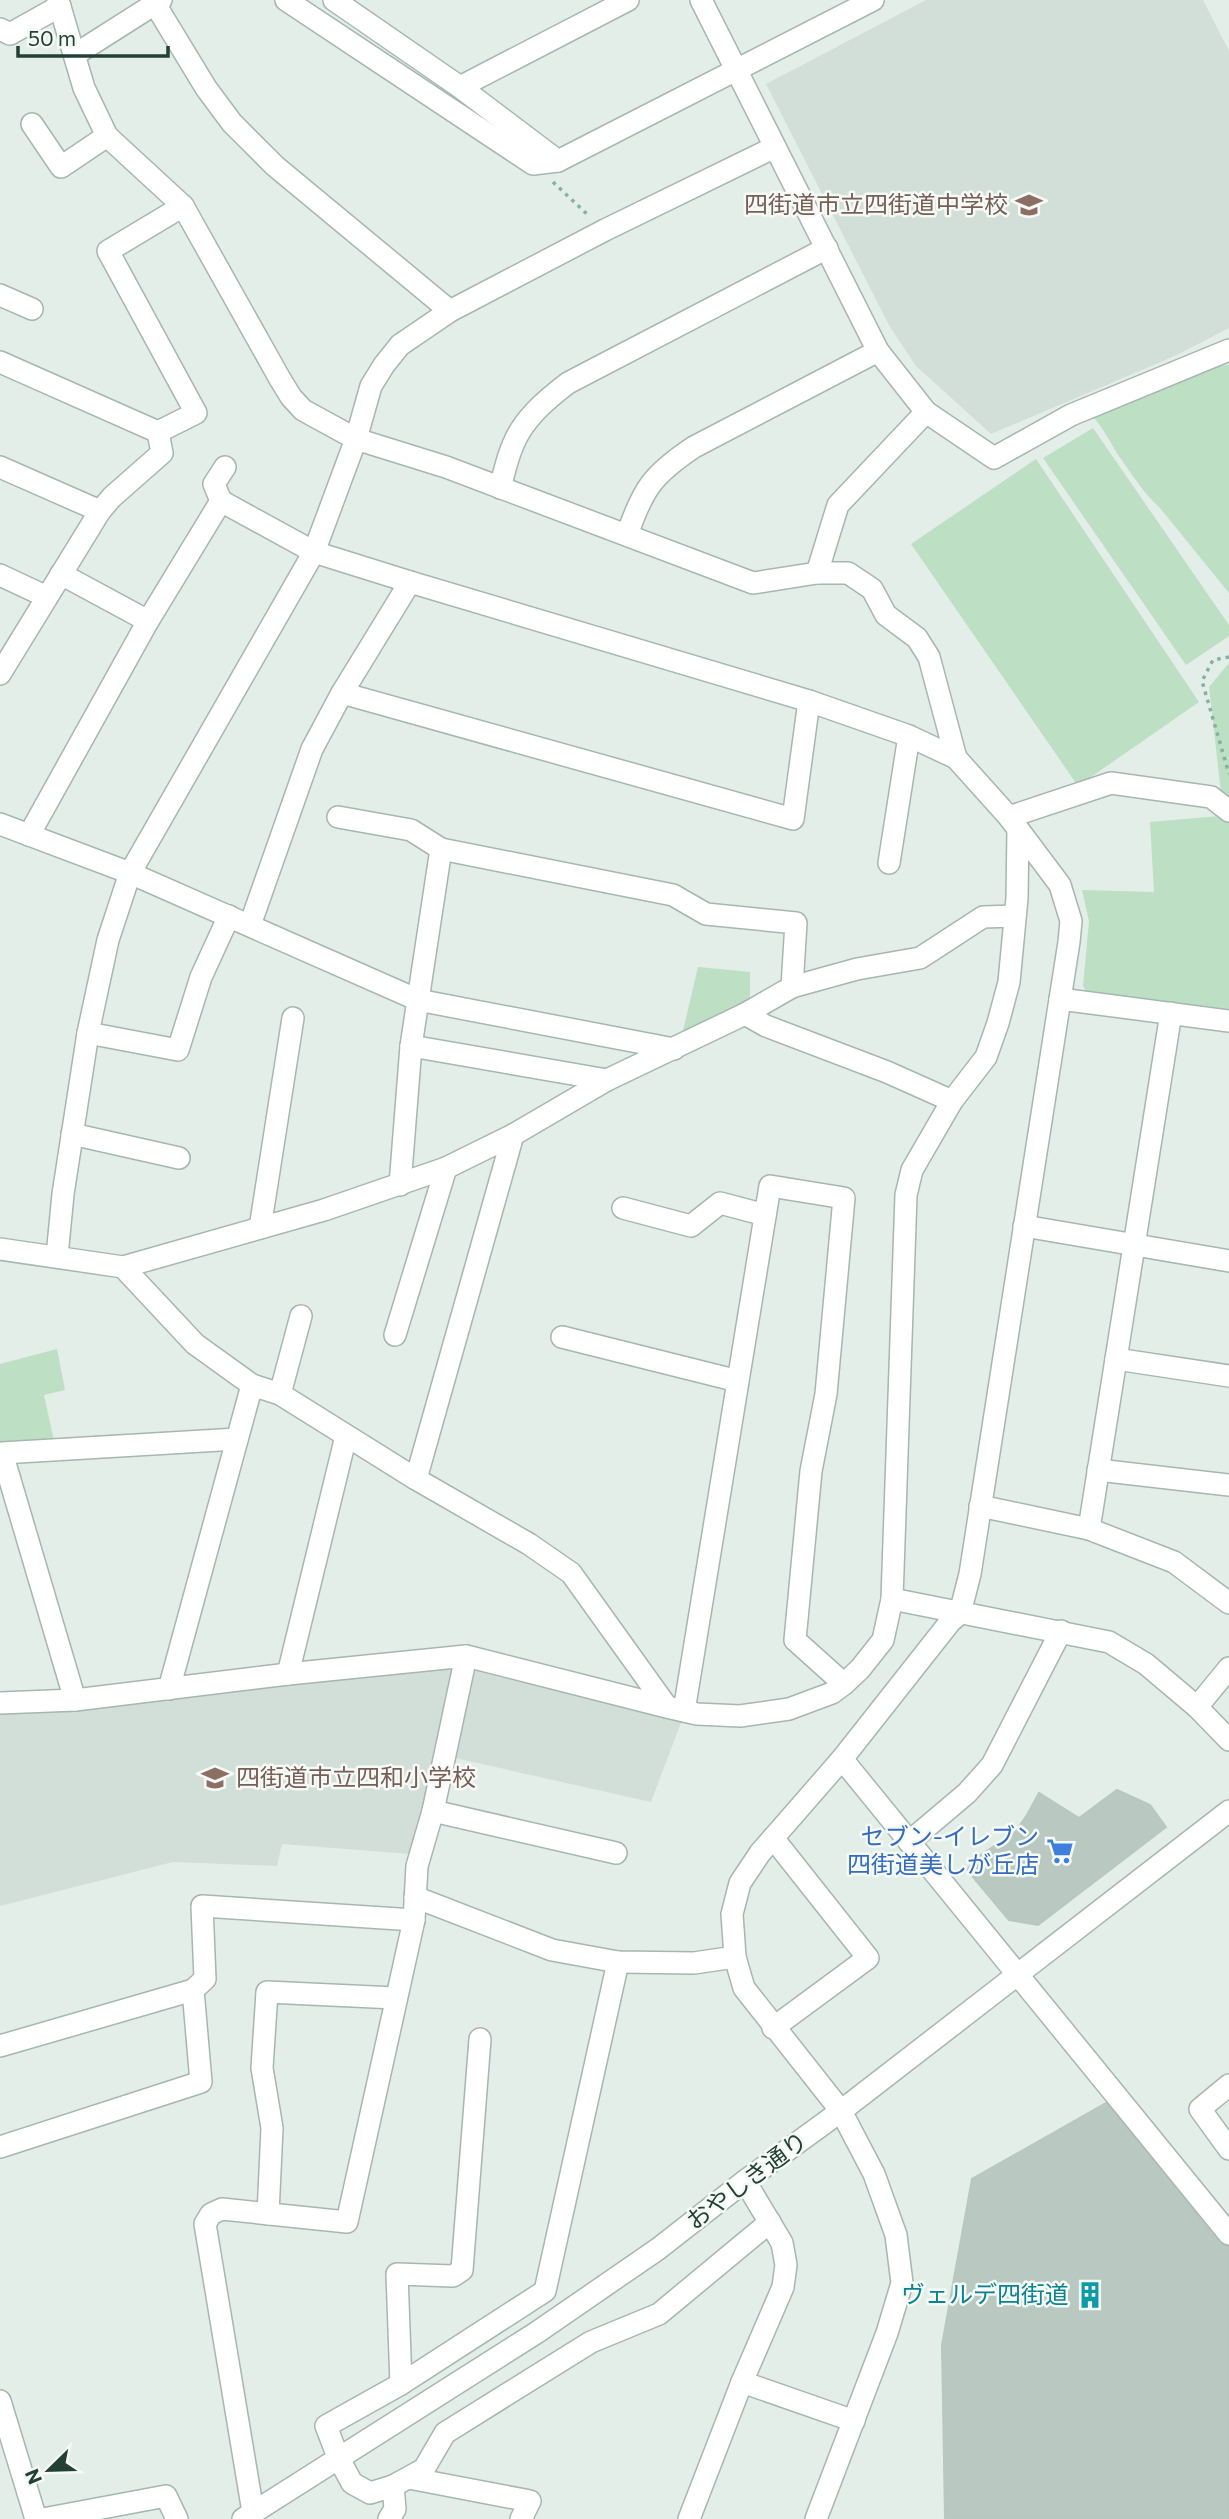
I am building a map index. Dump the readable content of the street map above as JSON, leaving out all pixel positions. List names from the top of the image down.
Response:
{
  "streets": {
    "street": ["おやしき通り"]
  },
  "places": {
    "school or university": ["四街道市立四街道中学校", "四街道市立四和小学校"],
    "supermarket": ["セブン-イレブン 四街道美しが丘店"],
    "building": ["ヴェルデ四街道"]
  },
  "scale_bar": "50 m",
  "north": "bottom left"
}
